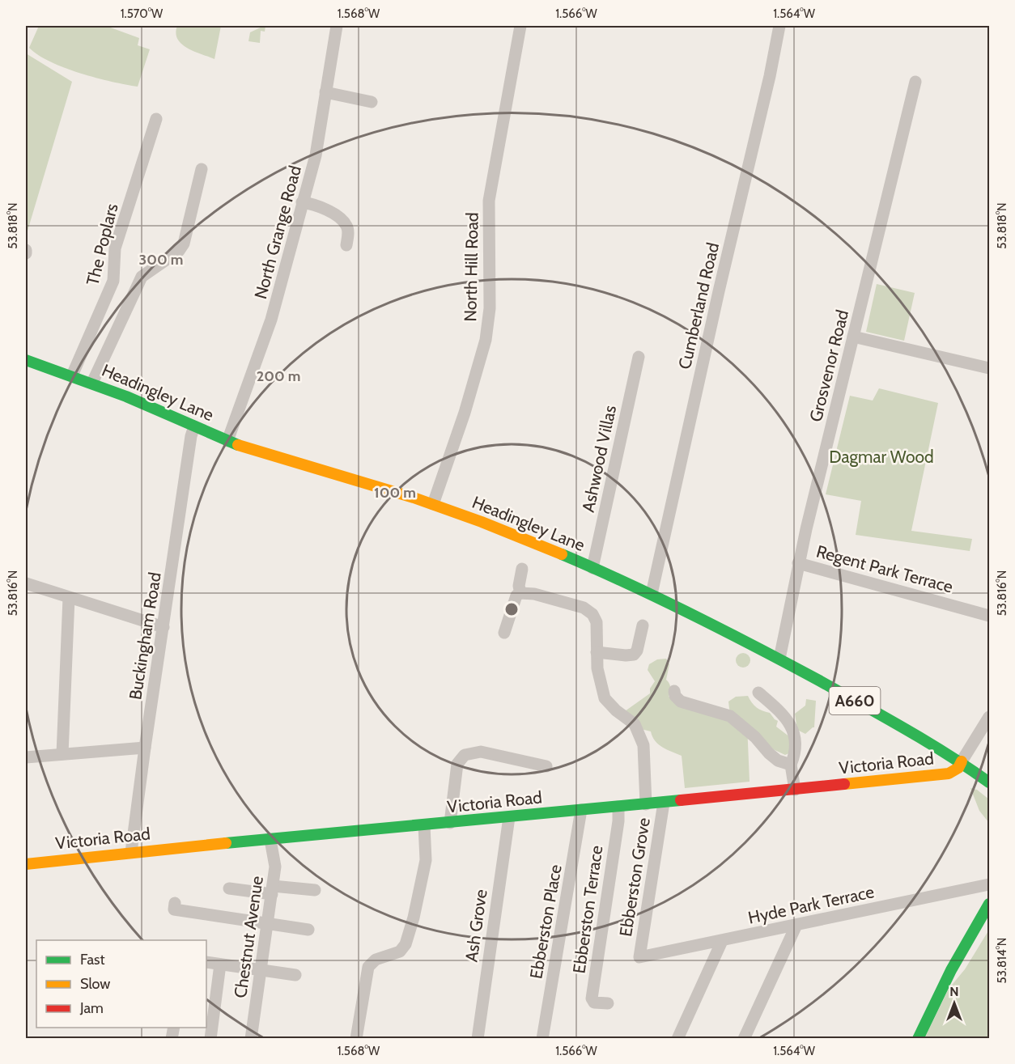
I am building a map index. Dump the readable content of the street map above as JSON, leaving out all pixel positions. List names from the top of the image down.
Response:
{
  "streets": {
    "main road": ["Headingley Lane", "A660", "Victoria Road"],
    "street": [
      "North Grange Road",
      "The Poplars",
      "North Hill Road",
      "Cumberland Road",
      "Grosvenor Road",
      "Ashwood Villas",
      "Regent Park Terrace",
      "Buckingham Road",
      "Ebberston Grove",
      "Hyde Park Terrace",
      "Ebberston Terrace",
      "Ebberston Place",
      "Ash Grove",
      "Chestnut Avenue"
    ]
  },
  "crossings": [
    ["North Grange Road", "Headingley Lane"],
    ["The Poplars", "Headingley Lane"],
    ["North Hill Road", "Headingley Lane"],
    ["Cumberland Road", "Headingley Lane"],
    ["Grosvenor Road", "Headingley Lane"],
    ["Grosvenor Road", "Regent Park Terrace"],
    ["Headingley Lane", "Ashwood Villas"],
    ["Headingley Lane", "Buckingham Road"],
    ["Headingley Lane", "Victoria Road"],
    ["Buckingham Road", "Victoria Road"],
    ["Victoria Road", "Ebberston Grove"],
    ["Victoria Road", "Ebberston Terrace"],
    ["Victoria Road", "Ebberston Place"],
    ["Victoria Road", "Ash Grove"],
    ["Victoria Road", "Chestnut Avenue"],
    ["Ebberston Grove", "Hyde Park Terrace"]
  ],
  "parks": ["Dagmar Wood"],
  "legend": ["Fast", "Slow", "Jam"],
  "north": "top",
  "coordinates": [
    "1.570°W",
    "1.568°W",
    "1.566°W",
    "1.564°W",
    "53.818°N",
    "53.816°N",
    "53.814°N"
  ],
  "rings": ["300 m", "200 m", "100 m"]
}
